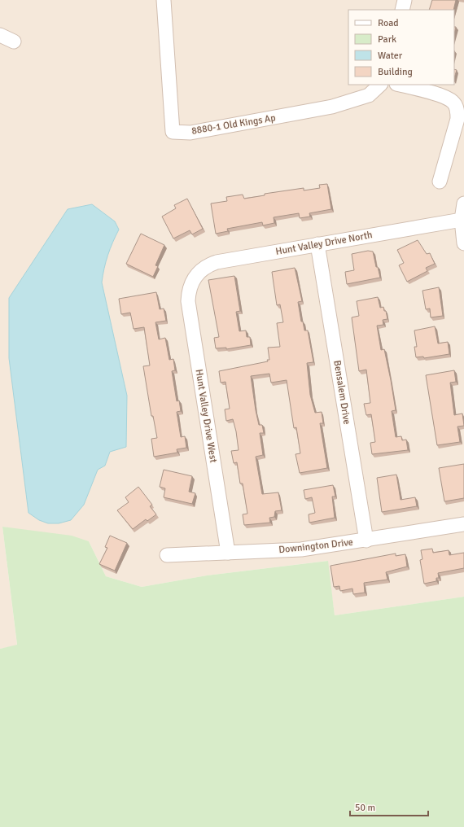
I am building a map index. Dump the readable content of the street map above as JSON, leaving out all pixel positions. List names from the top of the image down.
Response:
{
  "streets": {
    "street": [
      "8880-1 Old Kings Ap",
      "Hunt Valley Drive North",
      "Bensalem Drive",
      "Hunt Valley Drive West",
      "Downington Drive"
    ]
  },
  "crossings": [
    ["Hunt Valley Drive North", "Bensalem Drive"],
    ["Hunt Valley Drive North", "Hunt Valley Drive West"],
    ["Bensalem Drive", "Downington Drive"],
    ["Hunt Valley Drive West", "Downington Drive"]
  ],
  "legend": [
    "Road",
    "Park",
    "Water",
    "Building"
  ],
  "scale_bar": "50 m"
}
